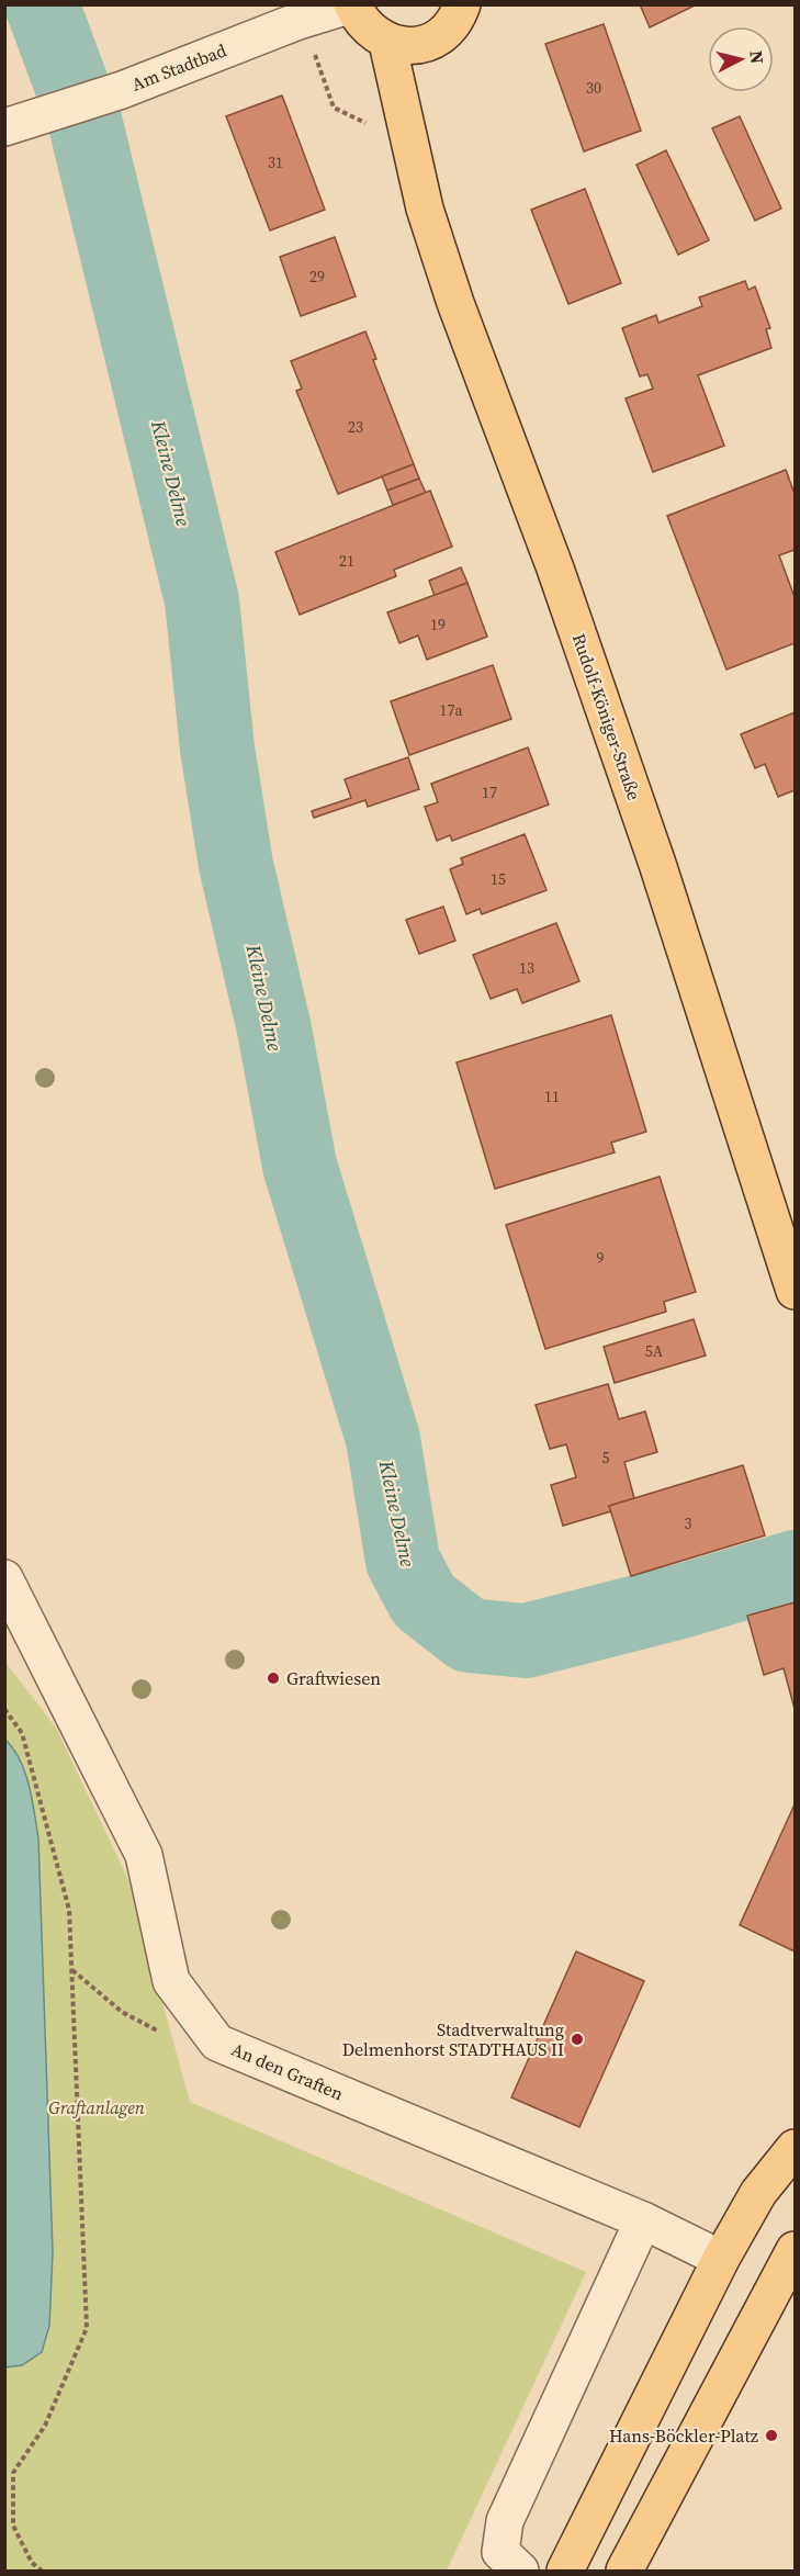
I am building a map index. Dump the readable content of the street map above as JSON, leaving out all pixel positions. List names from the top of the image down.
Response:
{
  "streets": {
    "main road": ["Rudolf-Königer-Straße"],
    "street": ["Am Stadtbad", "An den Graften"]
  },
  "water": ["Kleine Delme"],
  "parks": ["Graftanlagen"],
  "places": ["Graftwiesen", "Stadtverwaltung Delmenhorst STADTHAUS II", "Hans-Böckler-Platz"],
  "house_numbers": [
    "30",
    "31",
    "29",
    "23",
    "21",
    "19",
    "17a",
    "17",
    "15",
    "13",
    "11",
    "9",
    "5A",
    "5",
    "3"
  ],
  "north": "right"
}
